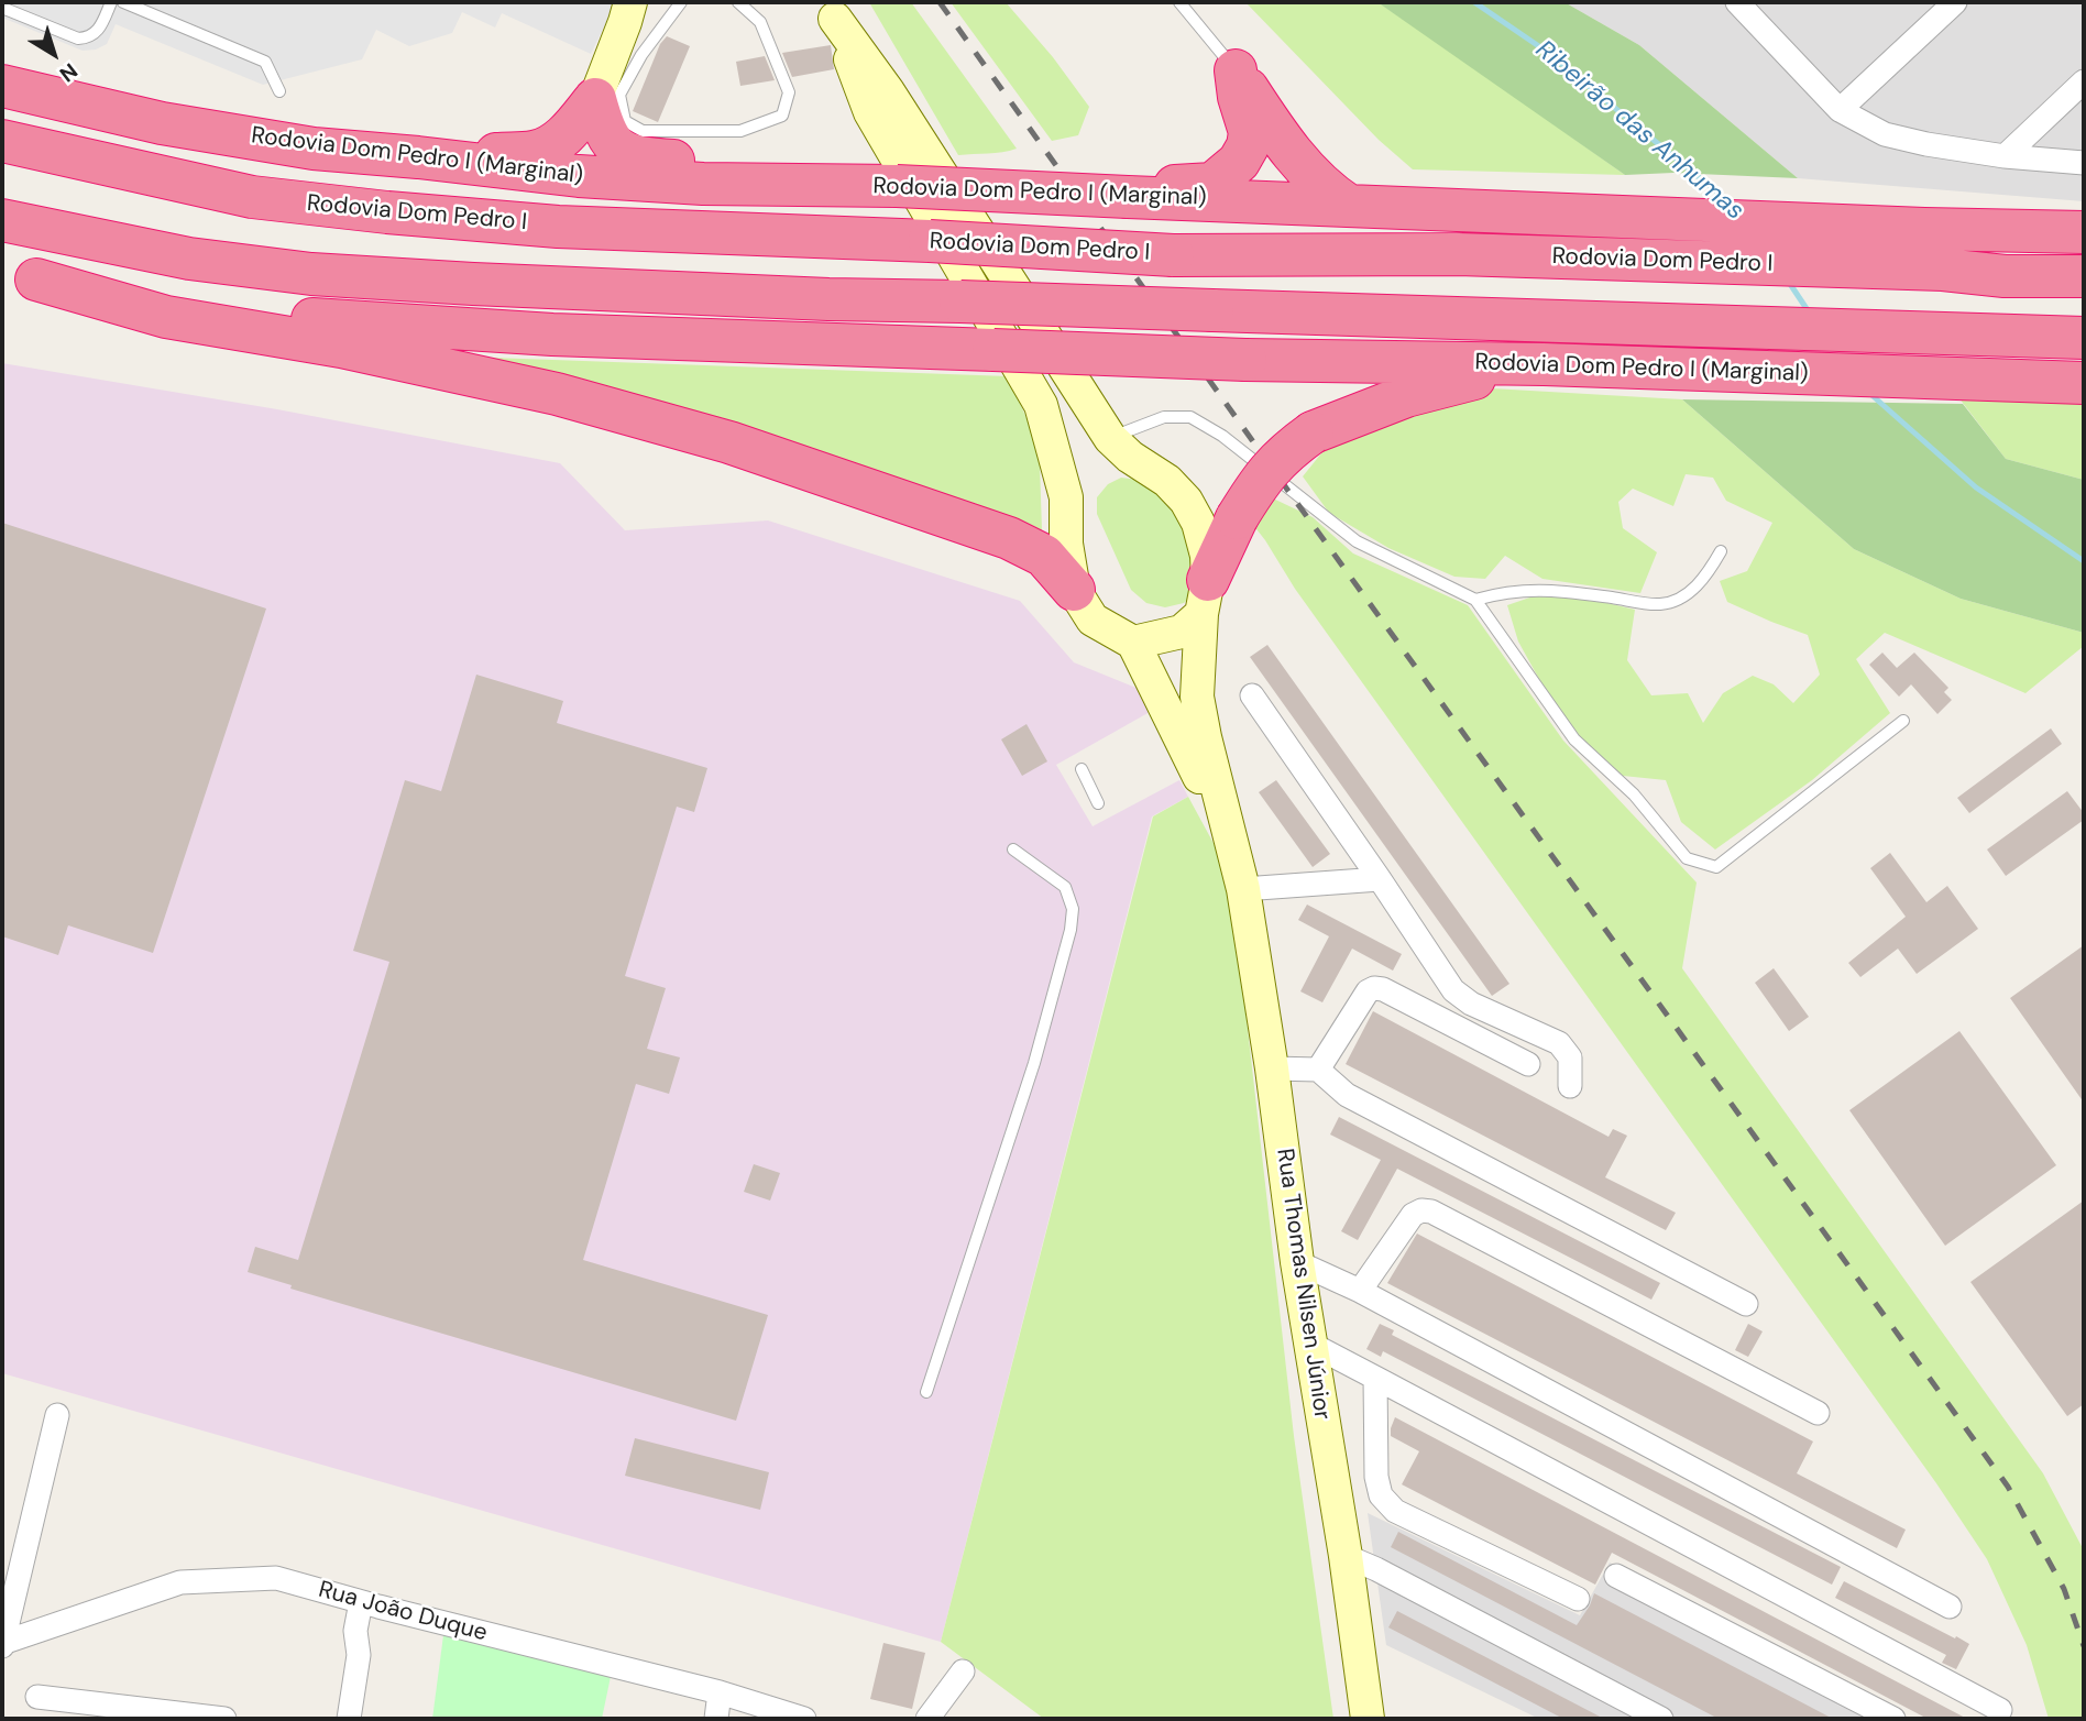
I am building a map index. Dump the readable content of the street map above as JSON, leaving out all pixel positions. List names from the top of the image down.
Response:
{
  "streets": {
    "highway": ["Rodovia Dom Pedro I (Marginal)", "Rodovia Dom Pedro I"],
    "street": ["Rua Thomas Nilsen Júnior", "Rua João Duque"]
  },
  "water": ["Ribeirão das Anhumas"],
  "north": "bottom right"
}
